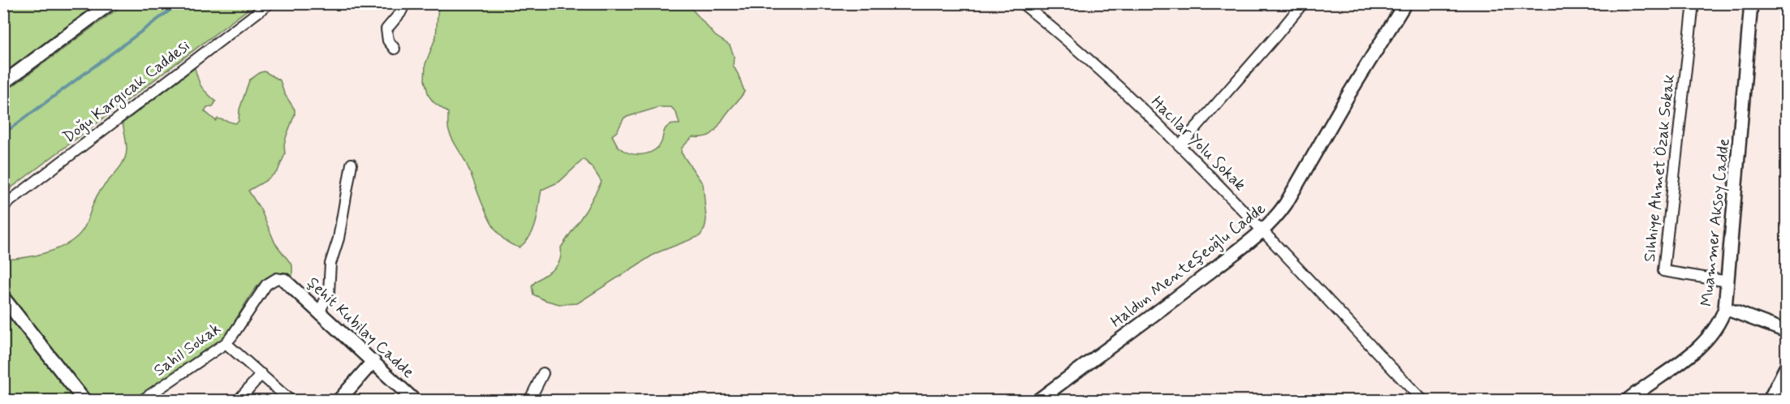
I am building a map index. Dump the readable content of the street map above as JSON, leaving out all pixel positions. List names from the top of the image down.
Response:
{
  "streets": {
    "street": [
      "Doğu Kargıcak Caddesi",
      "Hacılar Yolu Sokak",
      "Sıhhiye Ahmet Özak Sokak",
      "Muammer Aksoy Cadde",
      "Haldun Menteşeoğlu Cadde",
      "Şehit Kubilay Cadde",
      "Sahil Sokak"
    ]
  },
  "crossings": [
    ["Hacılar Yolu Sokak", "Haldun Menteşeoğlu Cadde"],
    ["Sıhhiye Ahmet Özak Sokak", "Muammer Aksoy Cadde"],
    ["Şehit Kubilay Cadde", "Sahil Sokak"]
  ]
}
